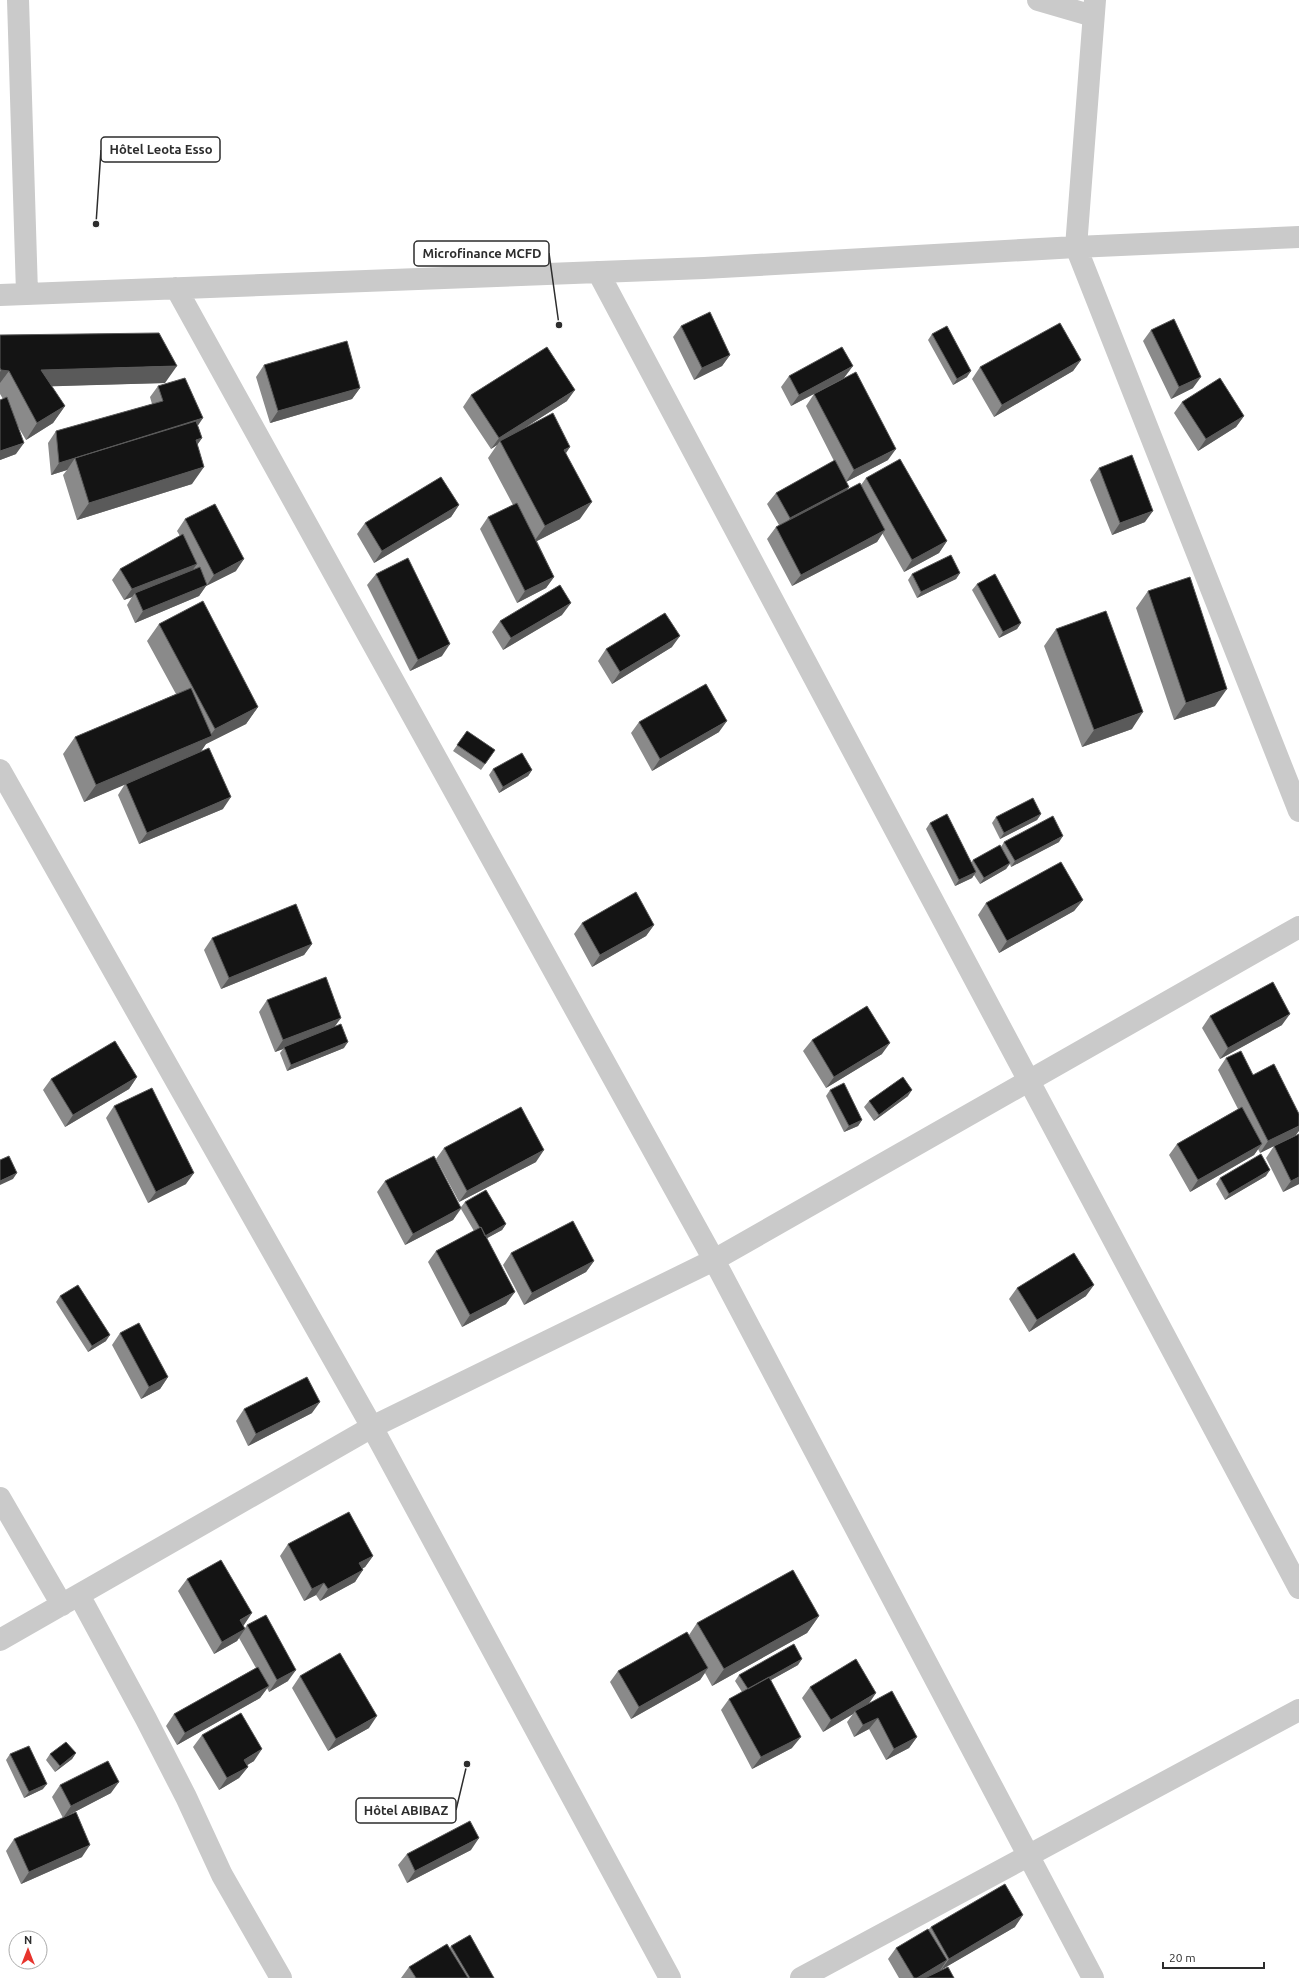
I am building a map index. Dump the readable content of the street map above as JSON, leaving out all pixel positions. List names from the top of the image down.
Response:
{
  "places": ["Hôtel Leota Esso", "Microfinance MCFD", "Hôtel ABIBAZ"],
  "scale_bar": "20 m",
  "north": "top"
}
